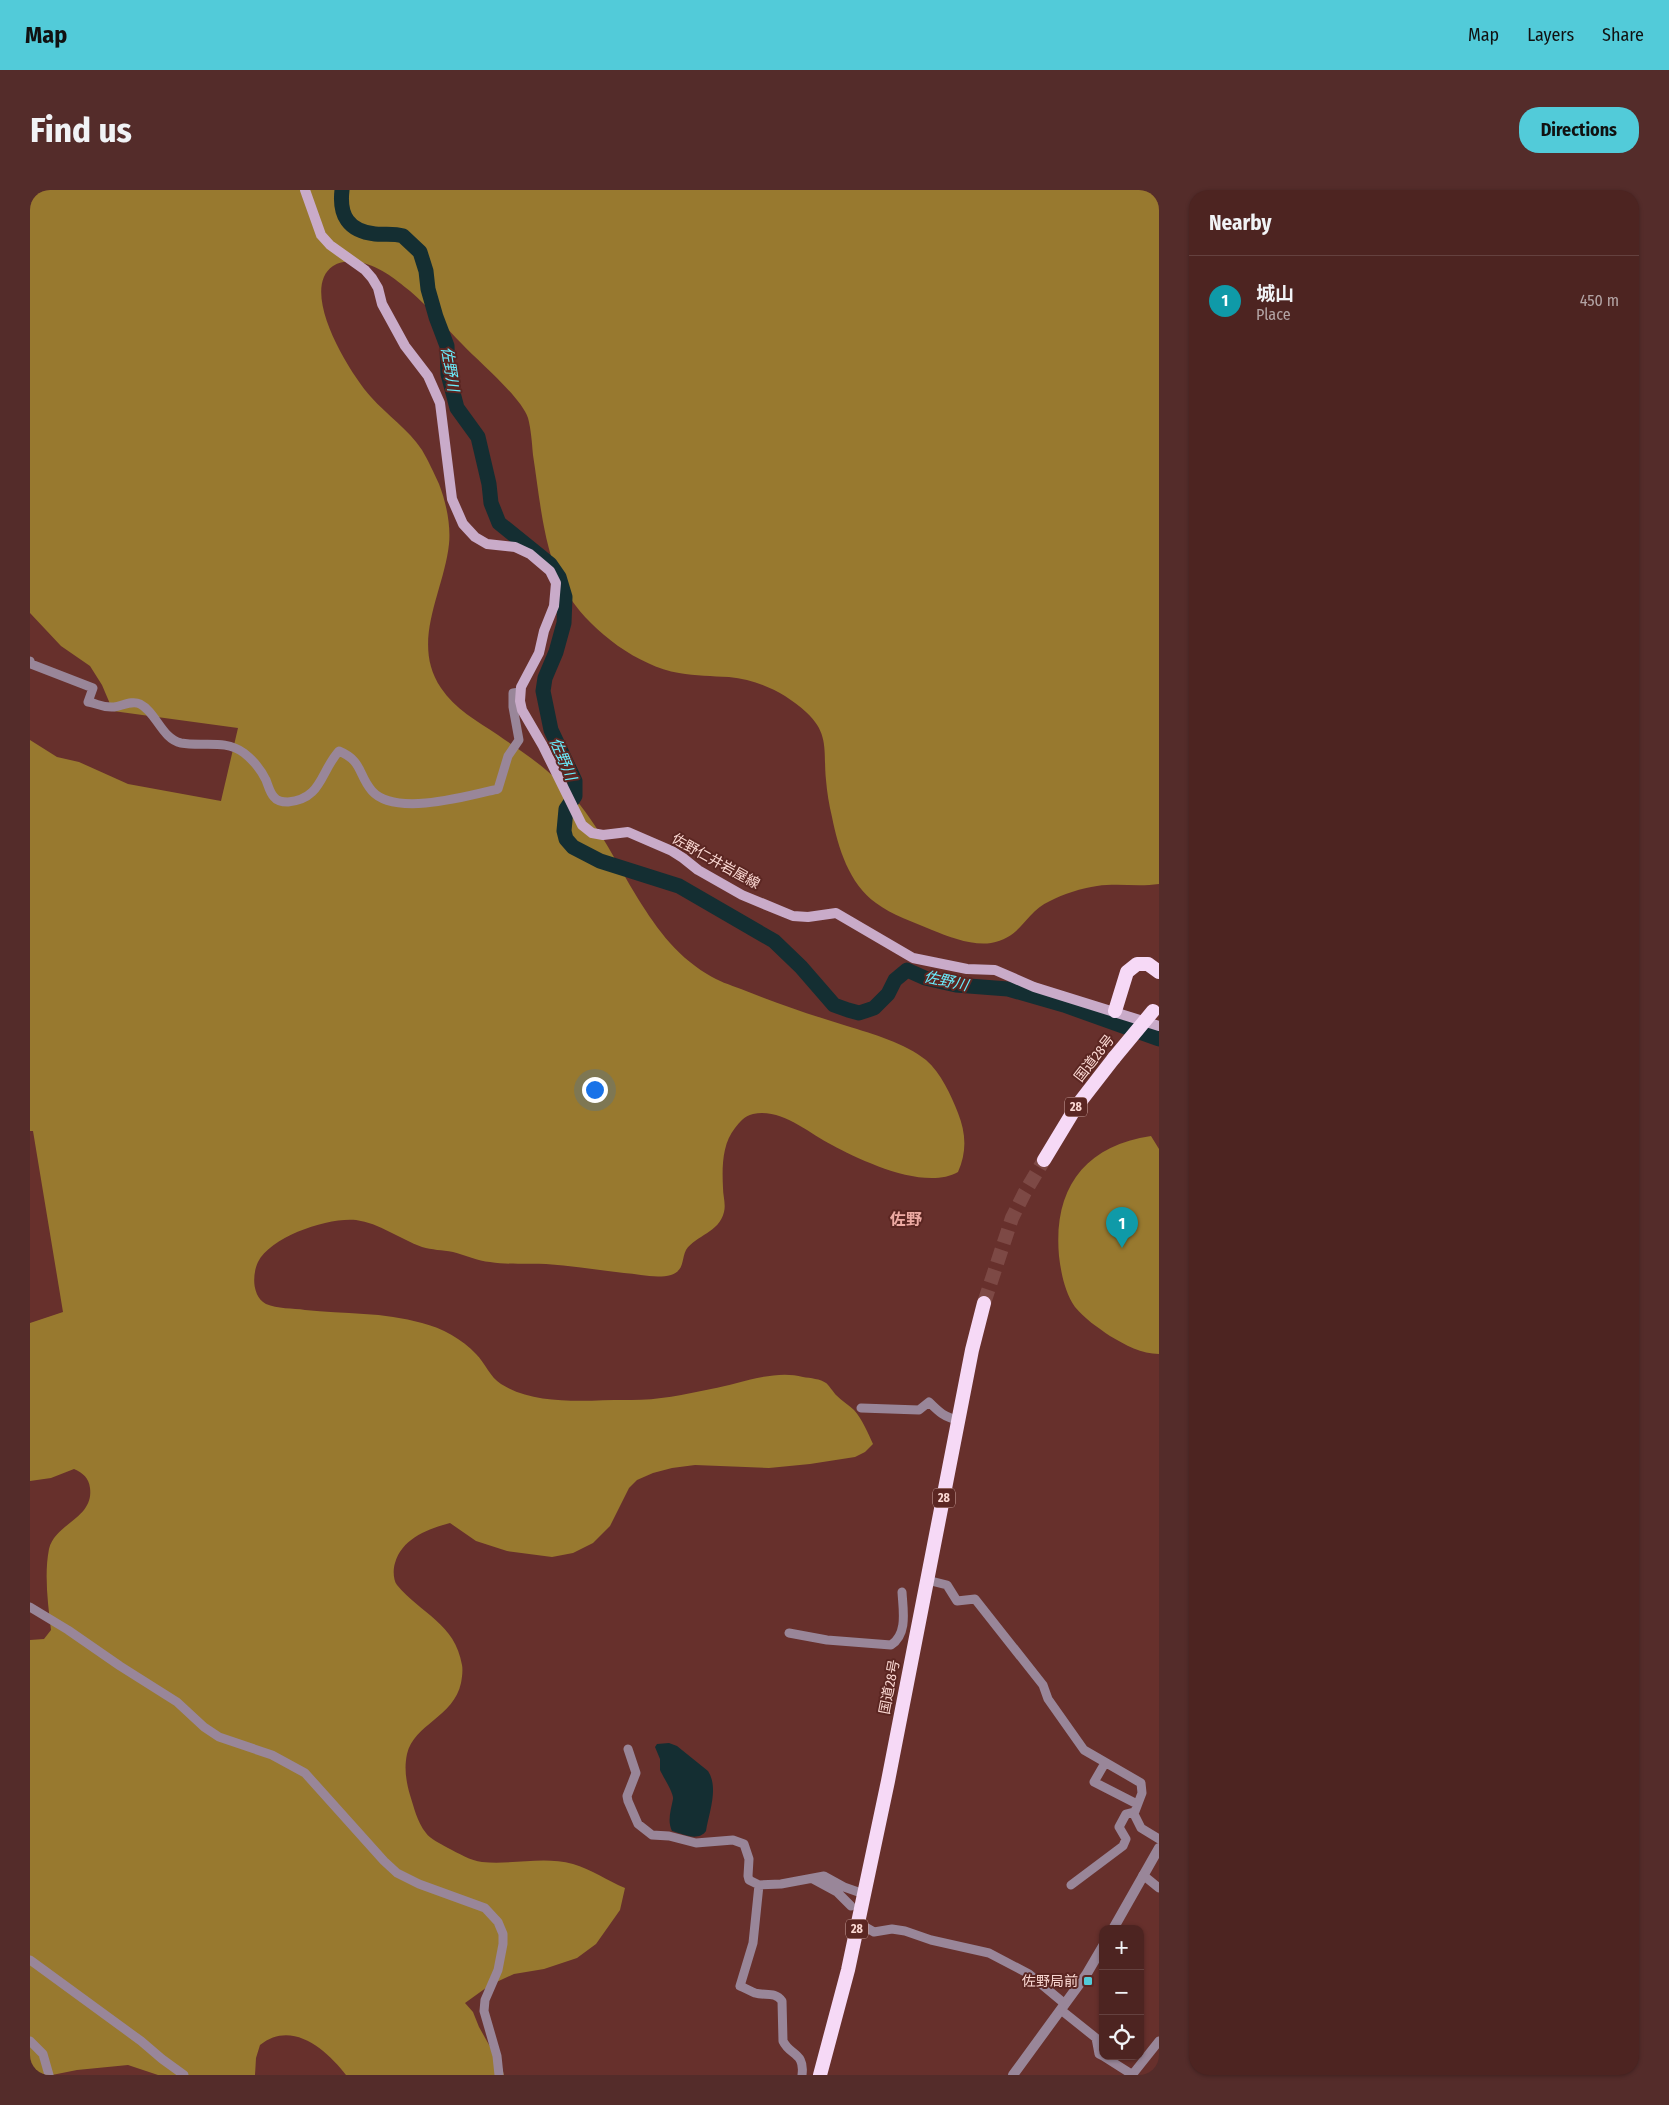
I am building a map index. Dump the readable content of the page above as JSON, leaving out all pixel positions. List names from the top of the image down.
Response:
{
  "streets": {
    "highway": ["国道28号", "28"],
    "main road": ["佐野仁井岩屋線"]
  },
  "districts": ["佐野"],
  "water": ["佐野川"],
  "places": {
    "transit": ["佐野局前"]
  },
  "page": {
    "header": "Map",
    "nav": ["Map", "Layers", "Share"],
    "buttons": "Directions",
    "title": "Find us",
    "heading": "Nearby",
    "list": [
      {
        "mark": "1",
        "name": "城山",
        "note": "Place",
        "value": "450 m"
      }
    ],
    "pins": "1",
    "map_buttons": ["+", "−"]
  }
}
